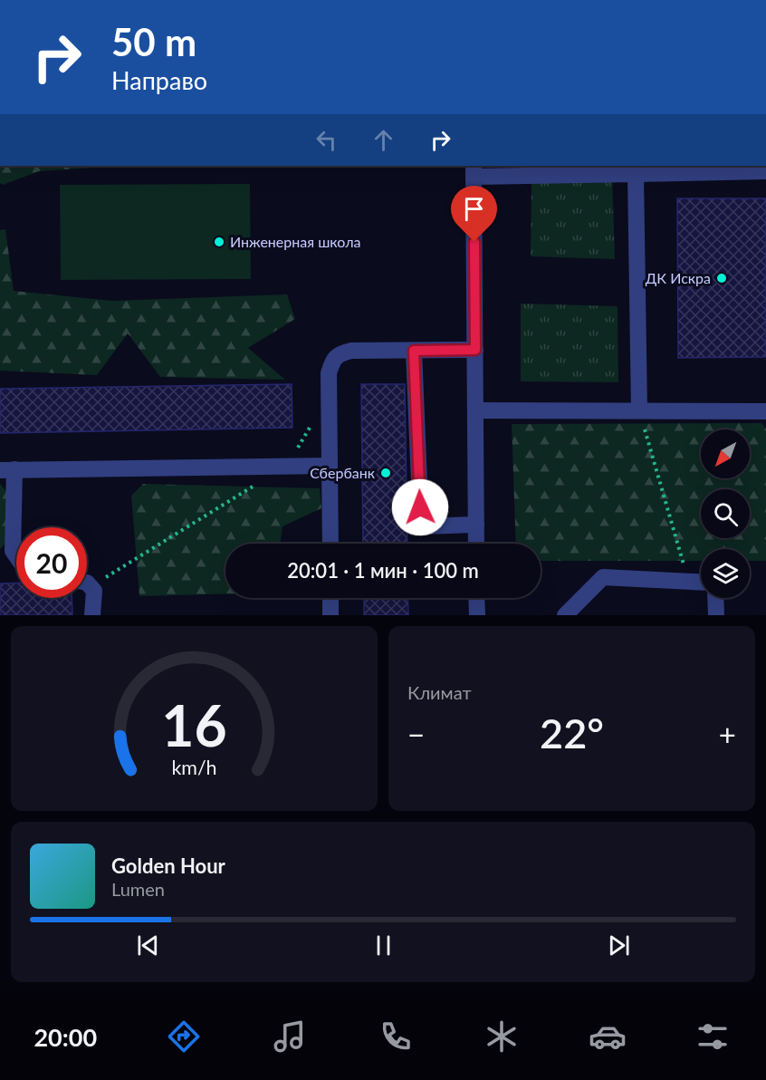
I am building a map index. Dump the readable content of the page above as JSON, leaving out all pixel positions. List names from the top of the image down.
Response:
{
  "places": ["Инженерная школа", "ДК Искра", "Сбербанк"],
  "north": "bottom left",
  "page": {
    "turn": ["50 m", "Направо"],
    "limit": "20",
    "trip": "20:01 · 1 мин · 100 m",
    "tile": "Климат",
    "heat": ["−", "22°", "+"],
    "song": ["Golden Hour", "Lumen"],
    "tabs": "20:00",
    "gauge": ["16", "km/h"]
  }
}
